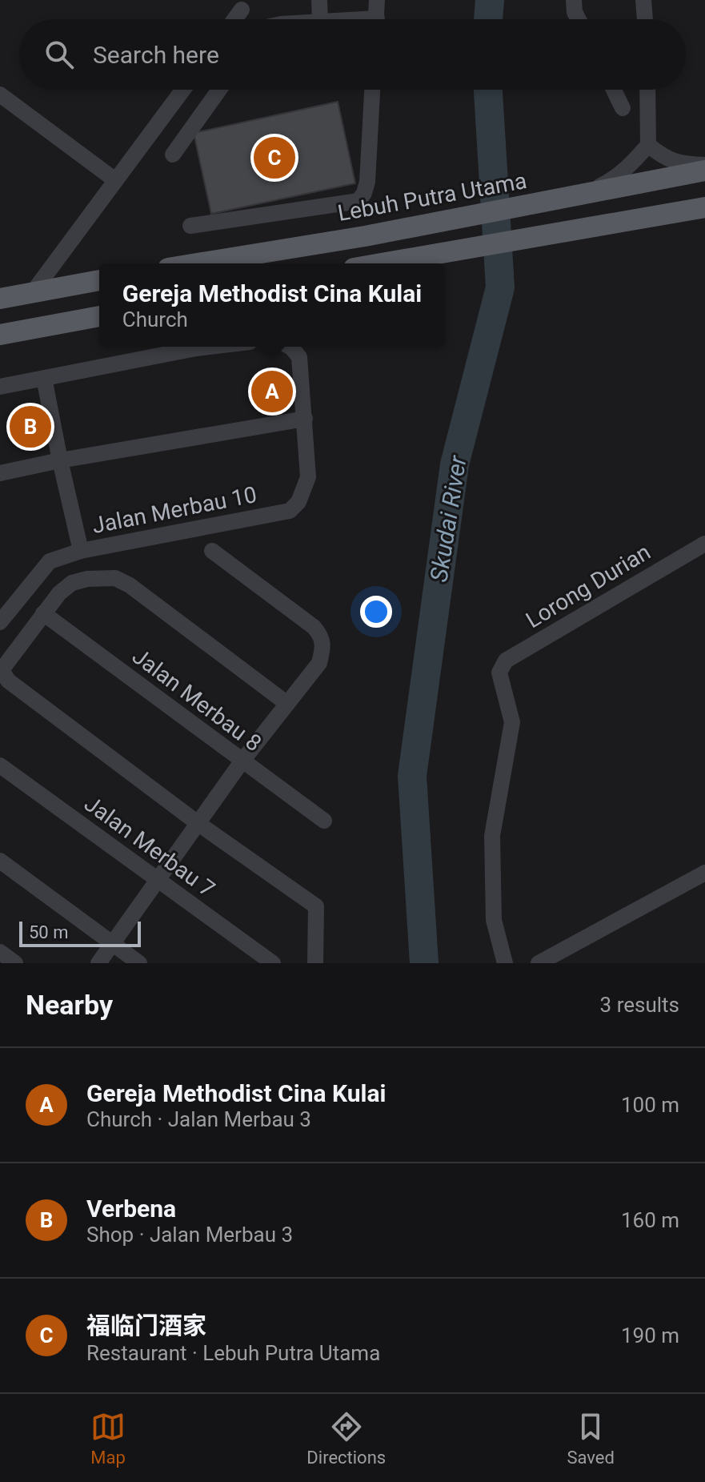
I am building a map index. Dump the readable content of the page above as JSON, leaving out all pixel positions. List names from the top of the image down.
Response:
{
  "streets": {
    "main road": ["Lebuh Putra Utama"],
    "street": [
      "Jalan Merbau 10",
      "Lorong Durian",
      "Jalan Merbau 8",
      "Jalan Merbau 7"
    ]
  },
  "water": ["Skudai River"],
  "scale_bar": "50 m",
  "page": {
    "search": "Search here",
    "pins": ["C", "A", "B"],
    "popup": ["Gereja Methodist Cina Kulai", "Church"],
    "scale": "50 m",
    "heading": ["Nearby", "3 results"],
    "list": [
      {
        "mark": "A",
        "name": "Gereja Methodist Cina Kulai",
        "note": "Church · Jalan Merbau 3",
        "value": "100 m"
      },
      {
        "mark": "B",
        "name": "Verbena",
        "note": "Shop · Jalan Merbau 3",
        "value": "160 m"
      },
      {
        "mark": "C",
        "name": "福临门酒家",
        "note": "Restaurant · Lebuh Putra Utama",
        "value": "190 m"
      }
    ],
    "nav": ["Map", "Directions", "Saved"]
  }
}
